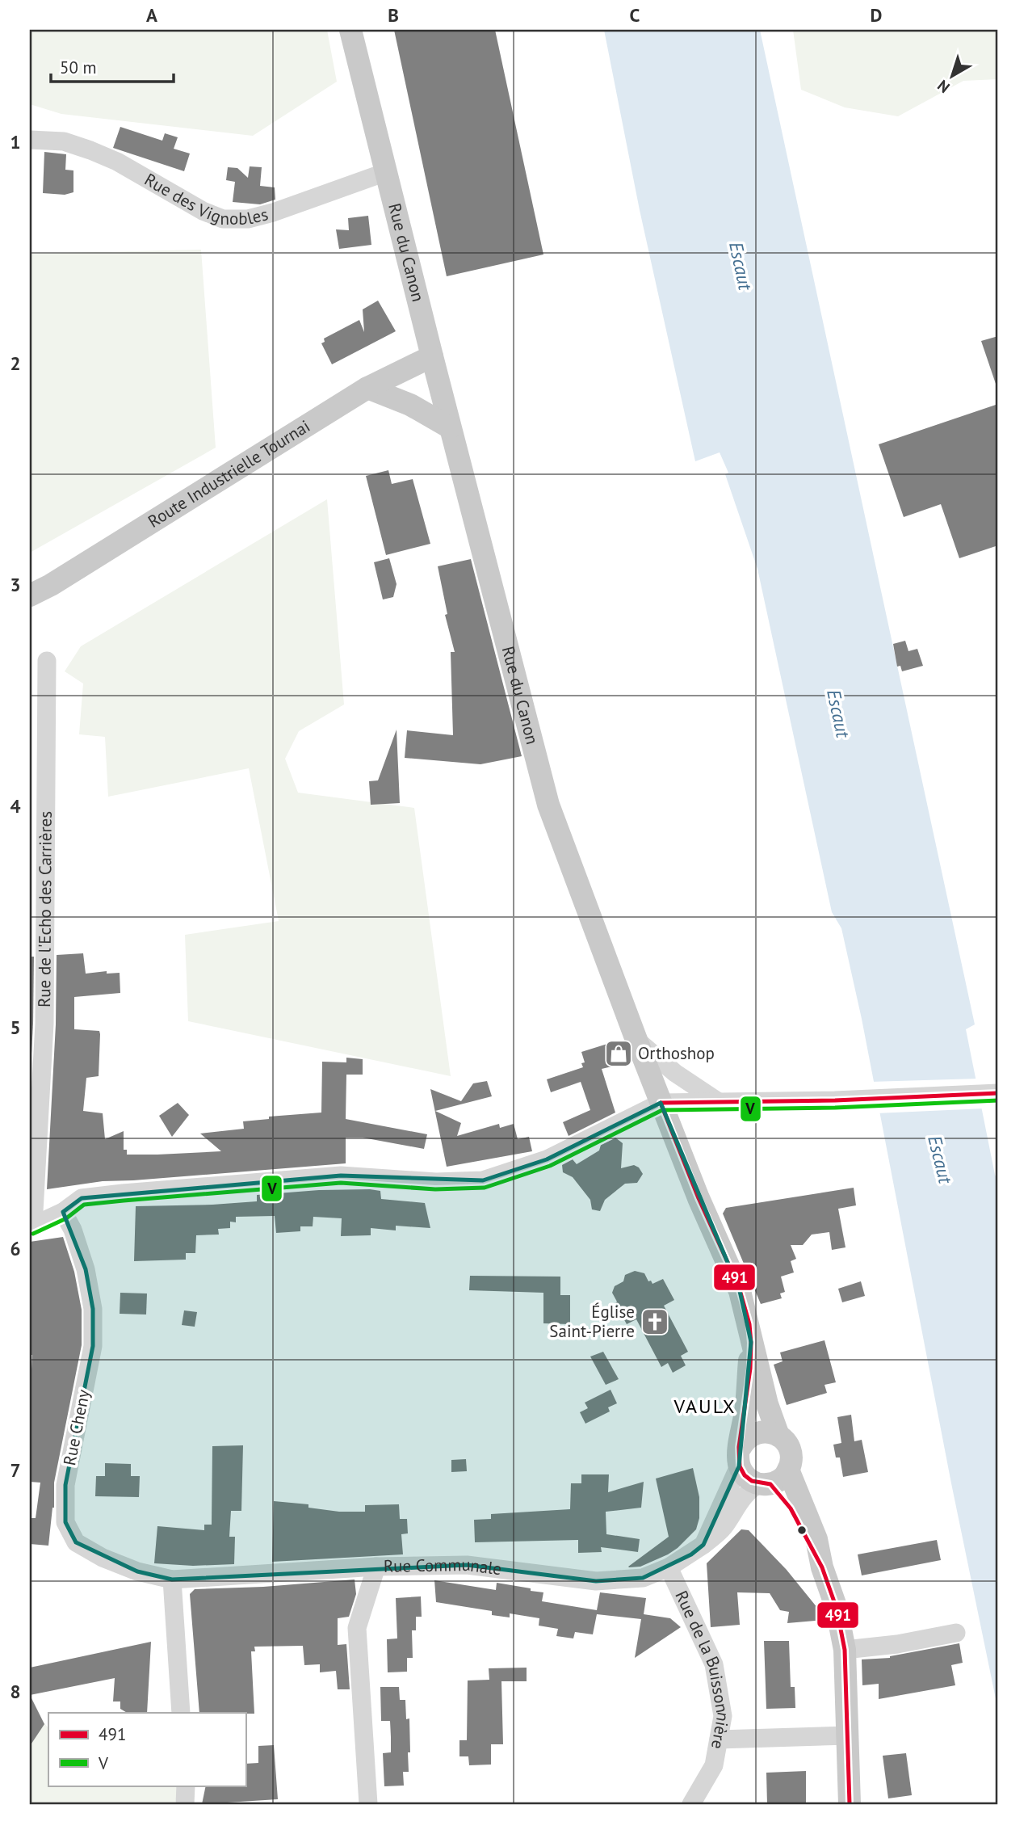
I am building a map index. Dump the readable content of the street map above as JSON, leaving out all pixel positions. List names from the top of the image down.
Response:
{
  "streets": {
    "main road": ["Rue du Canon", "Route Industrielle Tournai"],
    "street": [
      "Rue des Vignobles",
      "Rue de l'Echo des Carrières",
      "Rue Cheny",
      "Rue Communale",
      "Rue de la Buissonnière"
    ]
  },
  "crossings": [
    ["Rue des Vignobles", "Rue du Canon"],
    ["Rue du Canon", "Route Industrielle Tournai"],
    ["Rue du Canon", "Rue Communale"],
    ["Rue Cheny", "Rue Communale"],
    ["Rue Communale", "Rue de la Buissonnière"]
  ],
  "districts": ["VAULX"],
  "water": ["Escaut"],
  "places": {
    "shop": ["Orthoshop"],
    "church": ["Église Saint-Pierre"]
  },
  "lines": ["transit line 491", "transit line V"],
  "legend": ["491", "V"],
  "scale_bar": "50 m",
  "north": "bottom left",
  "grid": {
    "columns": [
      "A",
      "B",
      "C",
      "D"
    ],
    "rows": [
      "1",
      "2",
      "3",
      "4",
      "5",
      "6",
      "7",
      "8"
    ]
  }
}
